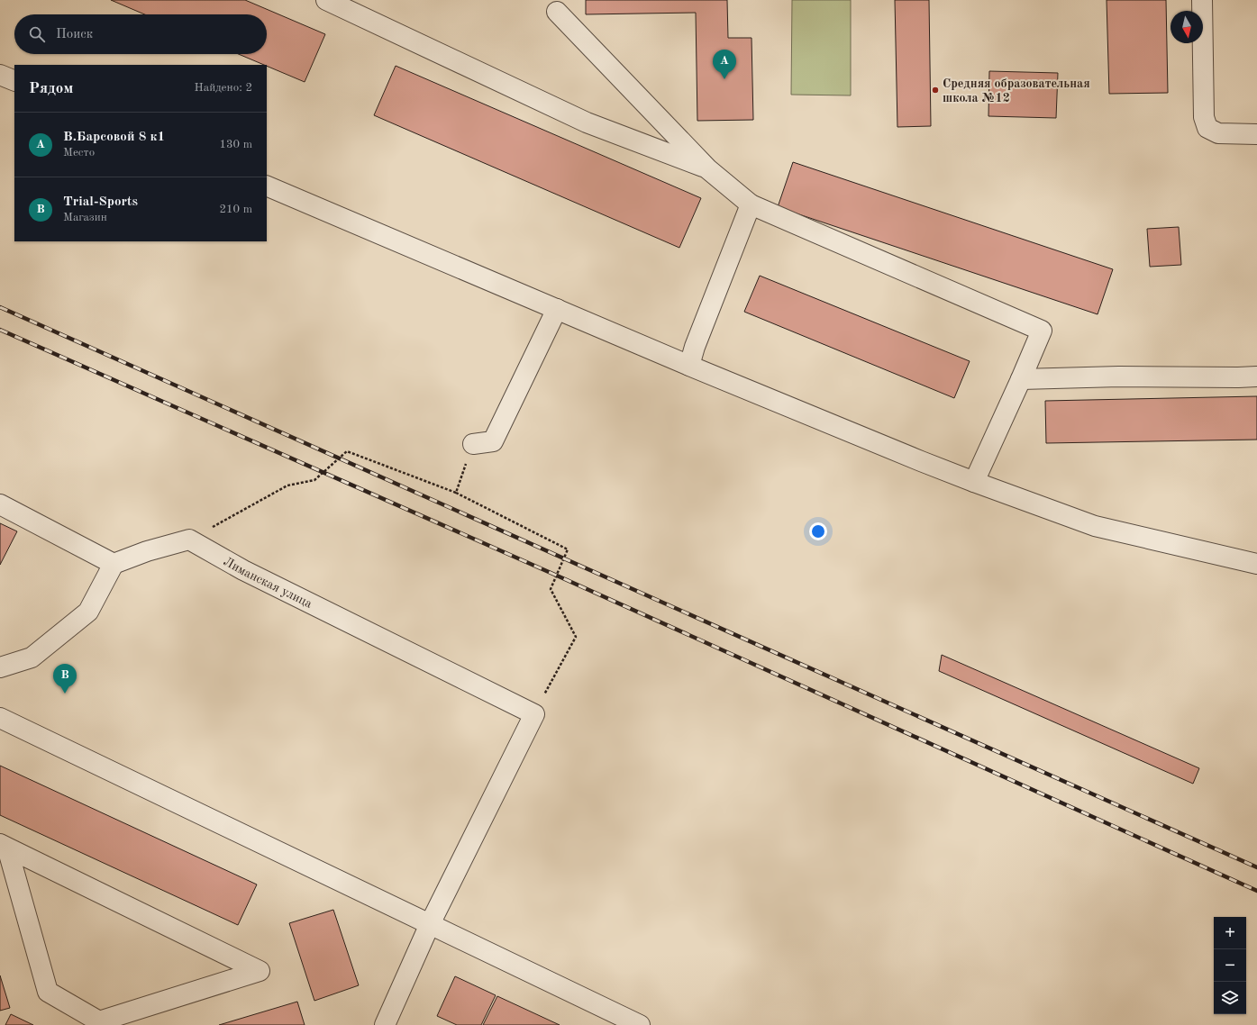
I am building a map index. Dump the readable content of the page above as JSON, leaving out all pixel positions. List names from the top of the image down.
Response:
{
  "streets": {
    "street": ["Лиманская улица"]
  },
  "places": ["Средняя образовательная школа №12"],
  "north": "bottom",
  "page": {
    "search": "Поиск",
    "pins": ["A", "B"],
    "heading": ["Рядом", "Найдено: 2"],
    "list": [
      {
        "mark": "A",
        "name": "В.Барсовой 8 к1",
        "note": "Место",
        "value": "130 m"
      },
      {
        "mark": "B",
        "name": "Trial-Sports",
        "note": "Магазин",
        "value": "210 m"
      }
    ],
    "map_buttons": ["+", "−"]
  }
}
